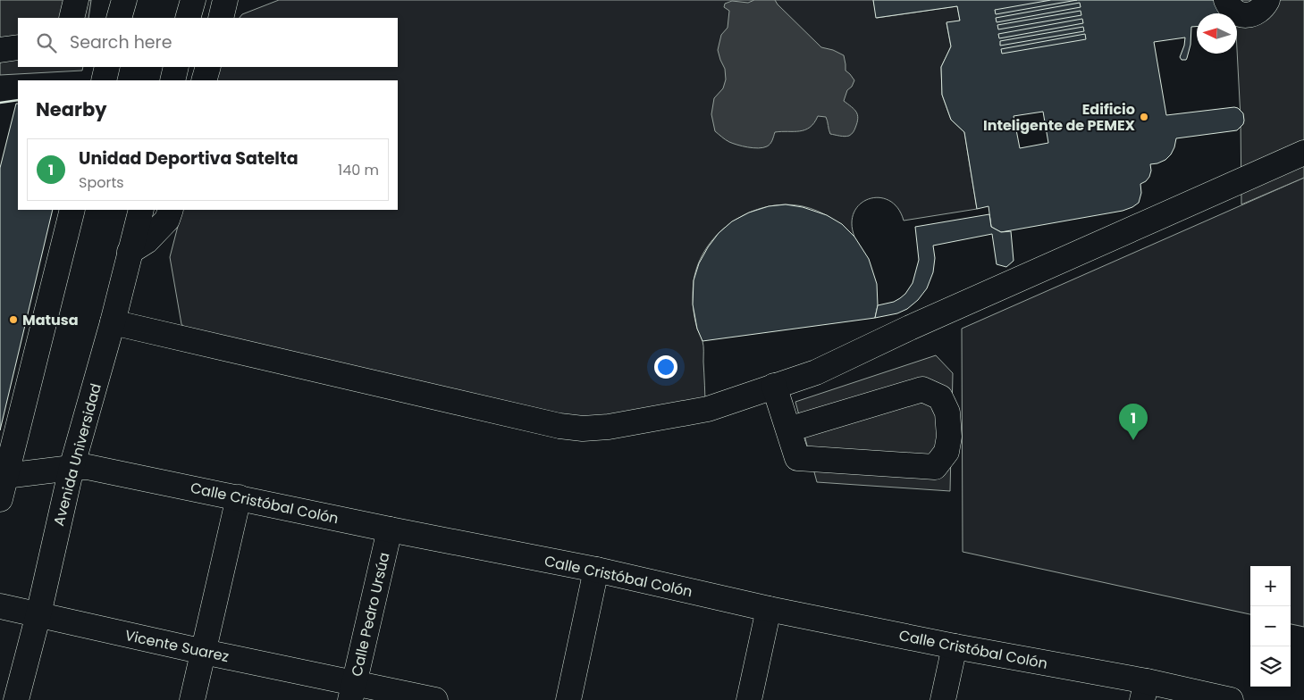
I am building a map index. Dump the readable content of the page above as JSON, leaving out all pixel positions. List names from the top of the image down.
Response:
{
  "streets": {
    "main road": [
      "Avenida Universidad",
      "Calle Cristóbal Colón",
      "Calle Pedro Ursúa",
      "Vicente Suarez"
    ]
  },
  "crossings": [
    ["Avenida Universidad", "Calle Cristóbal Colón"],
    ["Avenida Universidad", "Vicente Suarez"],
    ["Calle Cristóbal Colón", "Calle Pedro Ursúa"],
    ["Calle Pedro Ursúa", "Vicente Suarez"]
  ],
  "places": ["Edificio Inteligente de PEMEX", "Matusa"],
  "north": "left",
  "page": {
    "search": "Search here",
    "heading": "Nearby",
    "list": [
      {
        "mark": "1",
        "name": "Unidad Deportiva Satelta",
        "note": "Sports",
        "value": "140 m"
      }
    ],
    "pins": "1",
    "map_buttons": ["+", "−"]
  }
}
